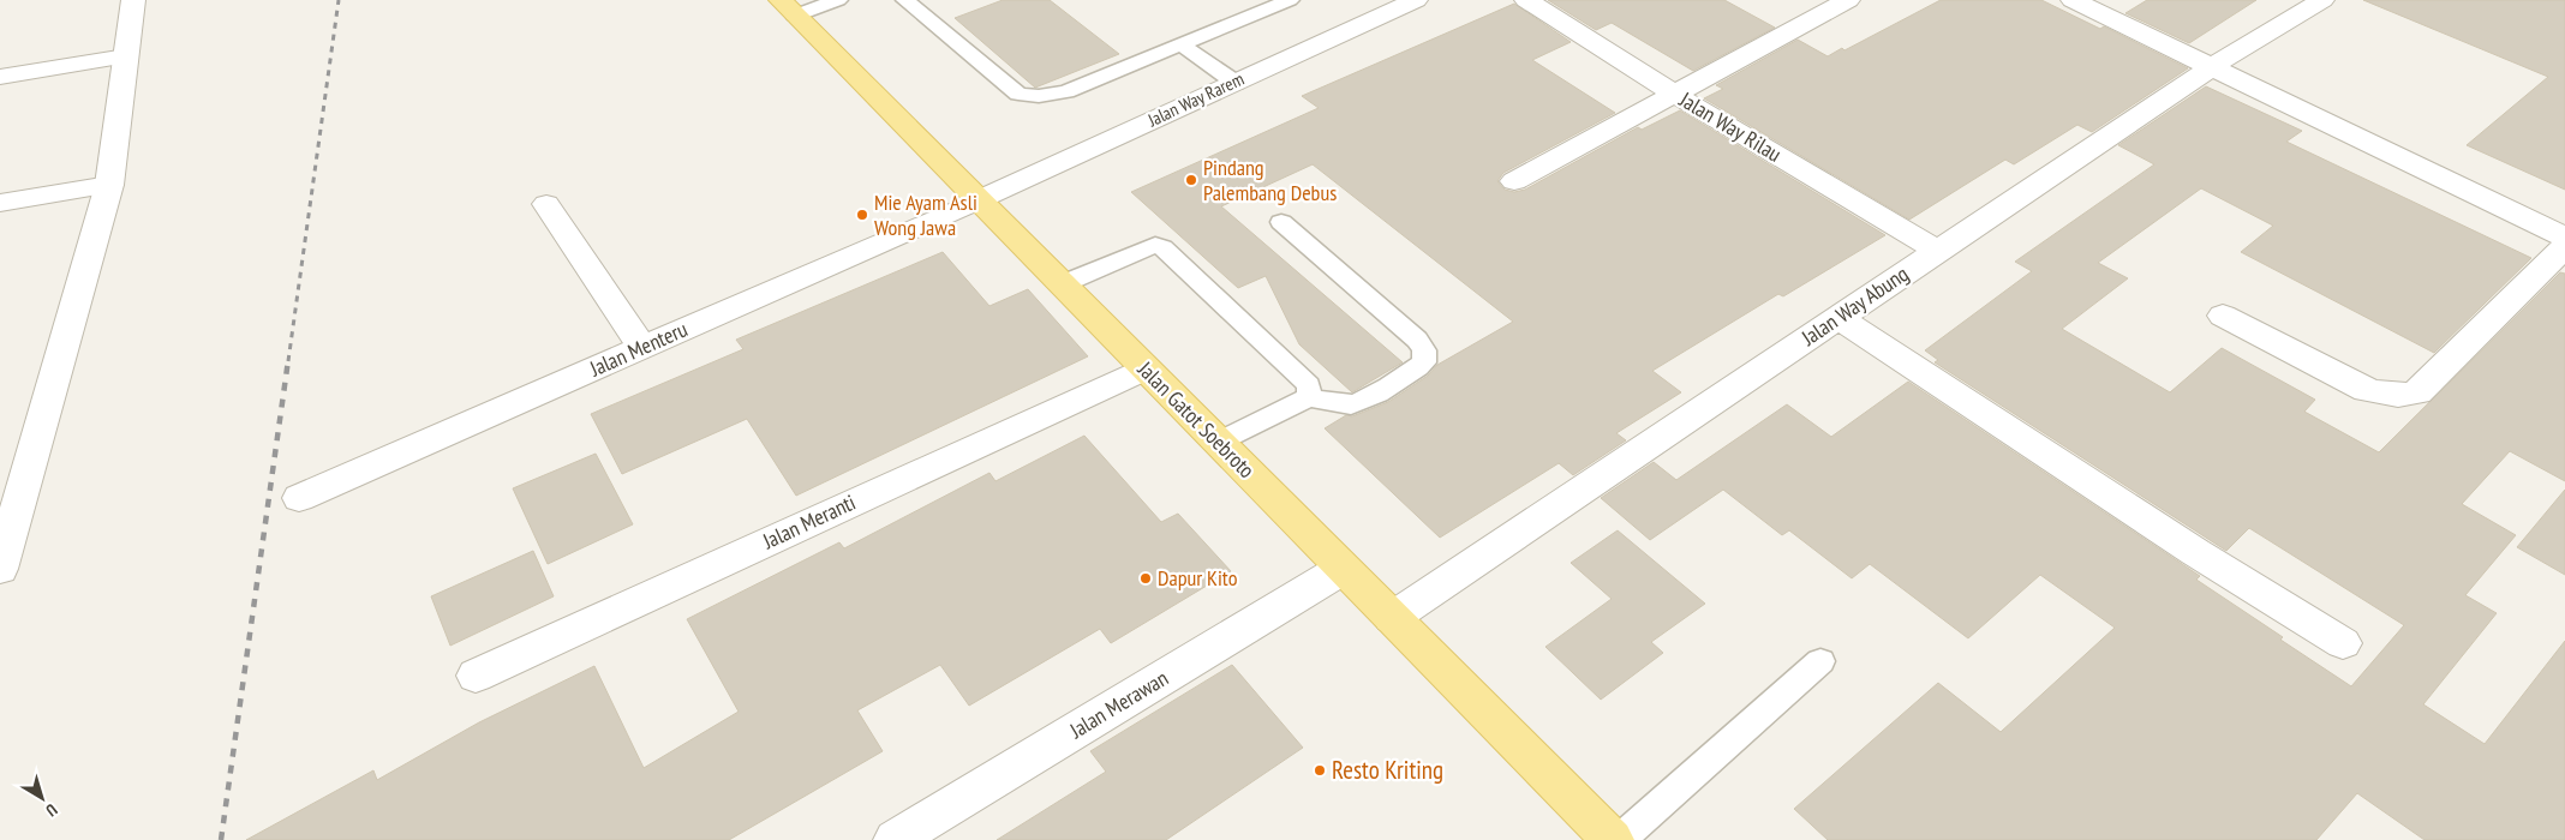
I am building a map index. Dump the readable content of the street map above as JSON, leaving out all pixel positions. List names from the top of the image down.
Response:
{
  "streets": {
    "main road": ["Jalan Gatot Soebroto"],
    "street": [
      "Jalan Way Rarem",
      "Jalan Way Rilau",
      "Jalan Way Abung",
      "Jalan Menteru",
      "Jalan Meranti",
      "Jalan Merawan"
    ]
  },
  "crossings": [
    ["Jalan Way Rarem", "Jalan Menteru"],
    ["Jalan Way Rarem", "Jalan Gatot Soebroto"],
    ["Jalan Way Rilau", "Jalan Way Abung"],
    ["Jalan Way Abung", "Jalan Gatot Soebroto"],
    ["Jalan Menteru", "Jalan Gatot Soebroto"],
    ["Jalan Gatot Soebroto", "Jalan Meranti"],
    ["Jalan Gatot Soebroto", "Jalan Merawan"]
  ],
  "places": [
    "Pindang Palembang Debus",
    "Mie Ayam Asli Wong Jawa",
    "Dapur Kito",
    "Resto Kriting"
  ],
  "north": "bottom right"
}
